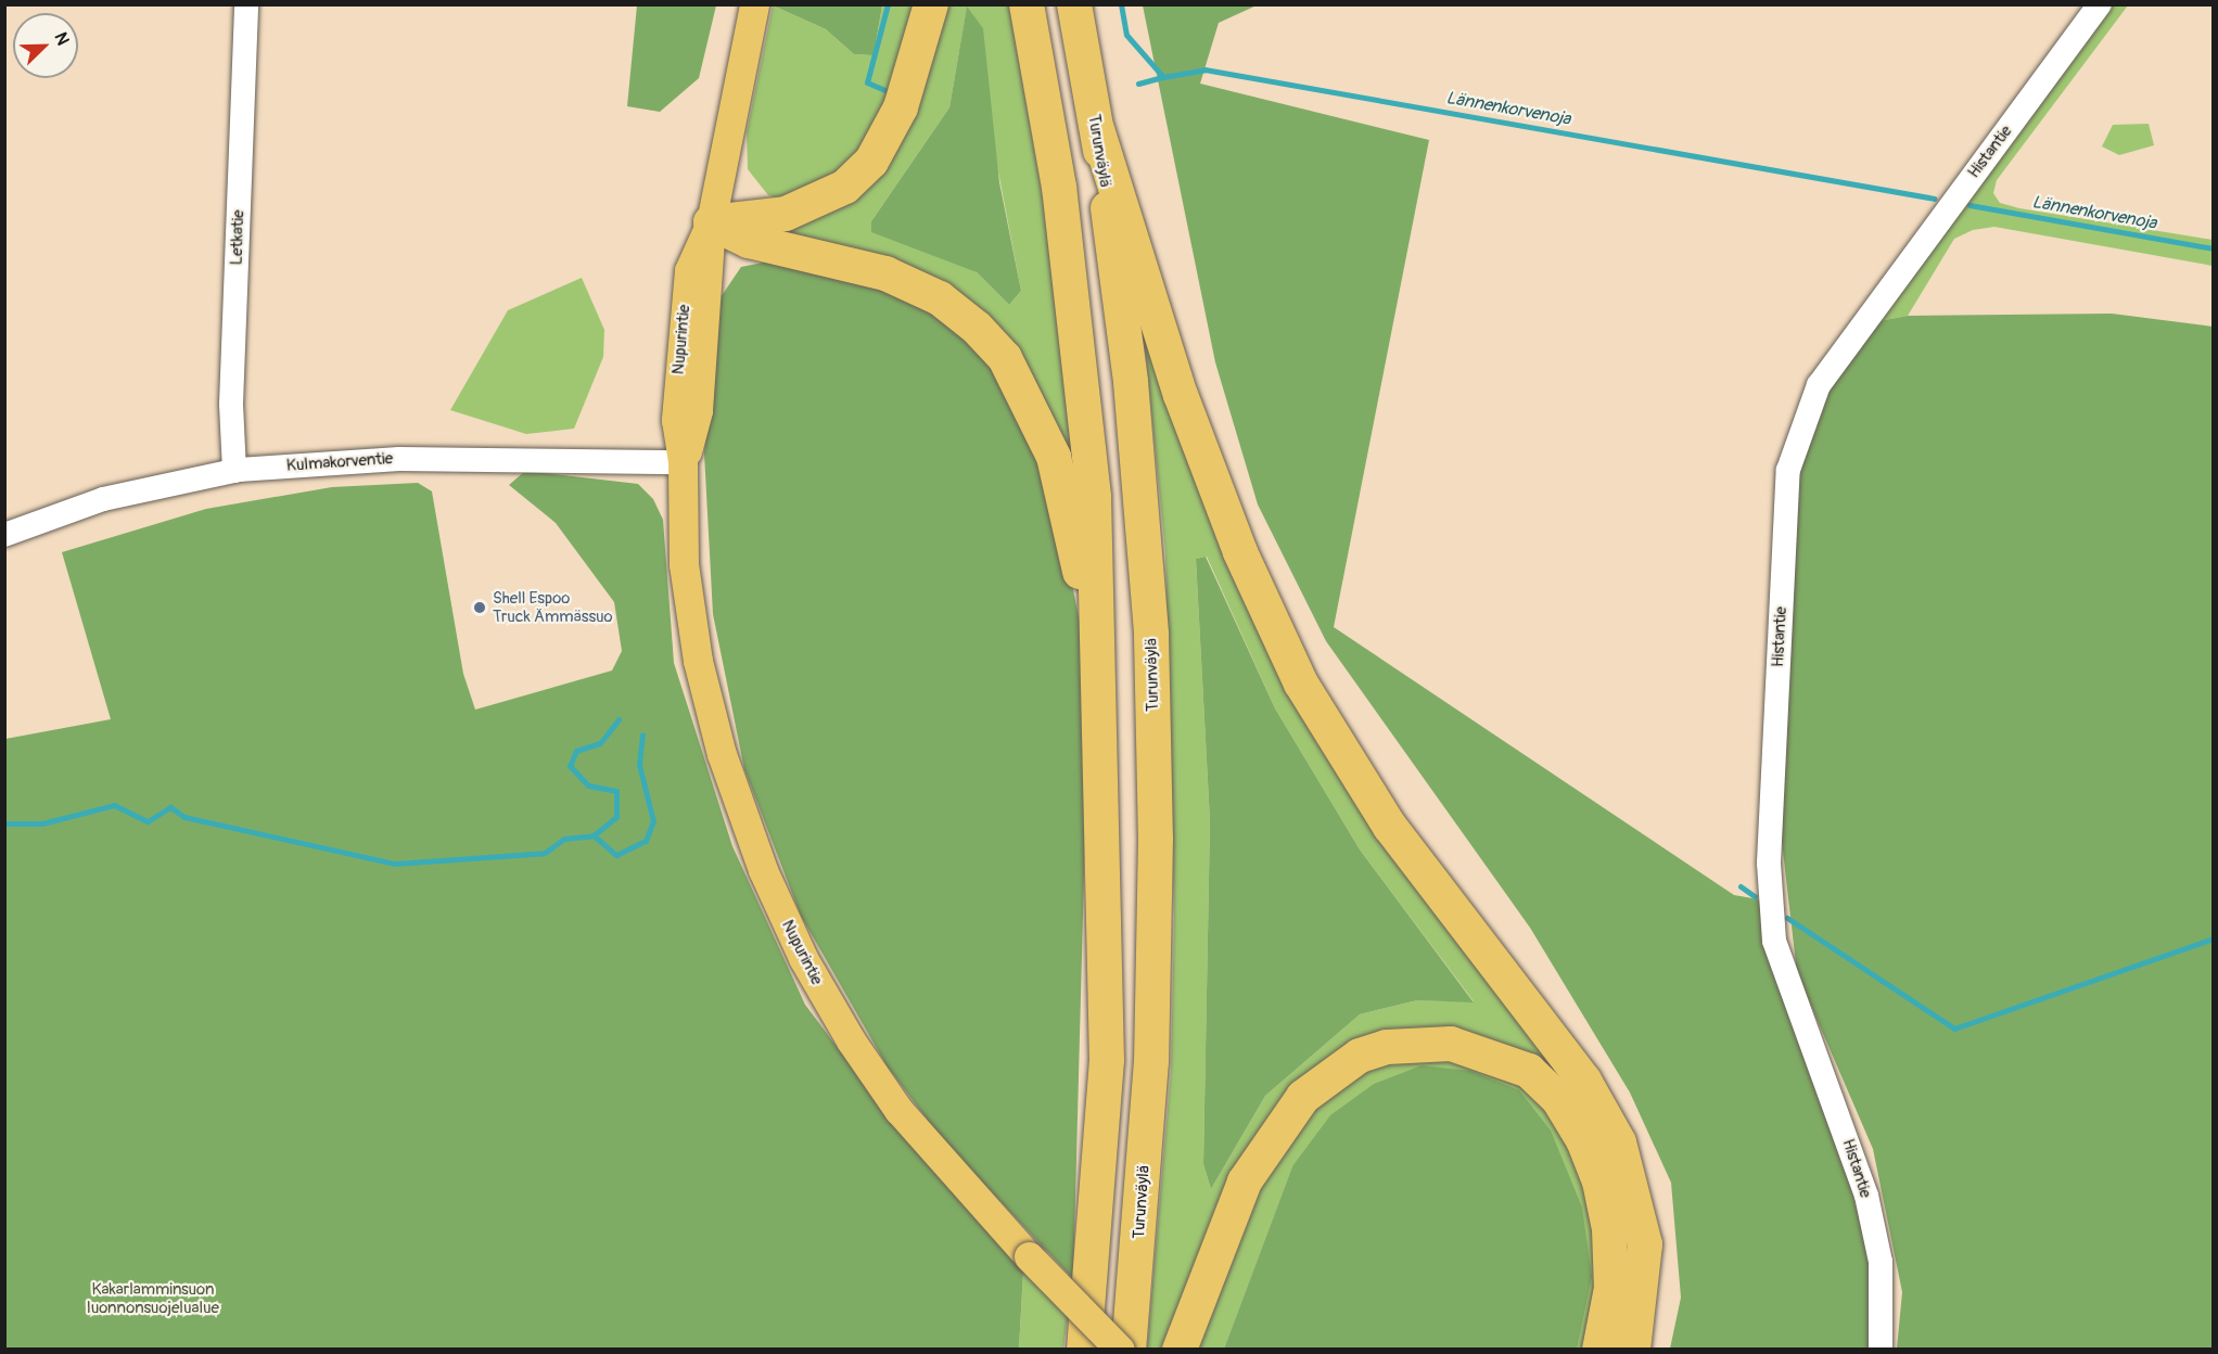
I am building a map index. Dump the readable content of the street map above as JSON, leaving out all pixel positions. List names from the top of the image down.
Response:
{
  "streets": {
    "highway": ["Turunväylä"],
    "main road": ["Nupurintie"],
    "street": ["Histantie", "Letkatie", "Kulmakorventie"]
  },
  "crossings": [
    ["Letkatie", "Kulmakorventie"],
    ["Nupurintie", "Kulmakorventie"]
  ],
  "water": ["Lännenkorvenoja"],
  "parks": ["Kakarlamminsuon luonnonsuojelualue"],
  "places": ["Shell Espoo Truck Ämmässuo"],
  "north": "top right"
}
